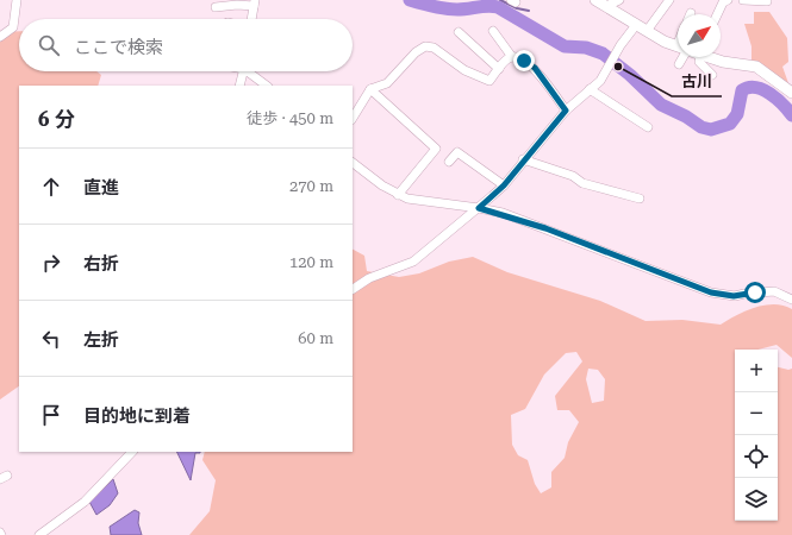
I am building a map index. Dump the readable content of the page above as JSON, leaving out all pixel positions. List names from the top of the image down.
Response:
{
  "places": ["古川"],
  "north": "top right",
  "page": {
    "search": "ここで検索",
    "heading": ["6 分", "徒歩 · 450 m"],
    "list": [
      ["直進", "270 m"],
      ["右折", "120 m"],
      ["左折", "60 m"],
      "目的地に到着"
    ],
    "map_buttons": ["+", "−"]
  }
}
